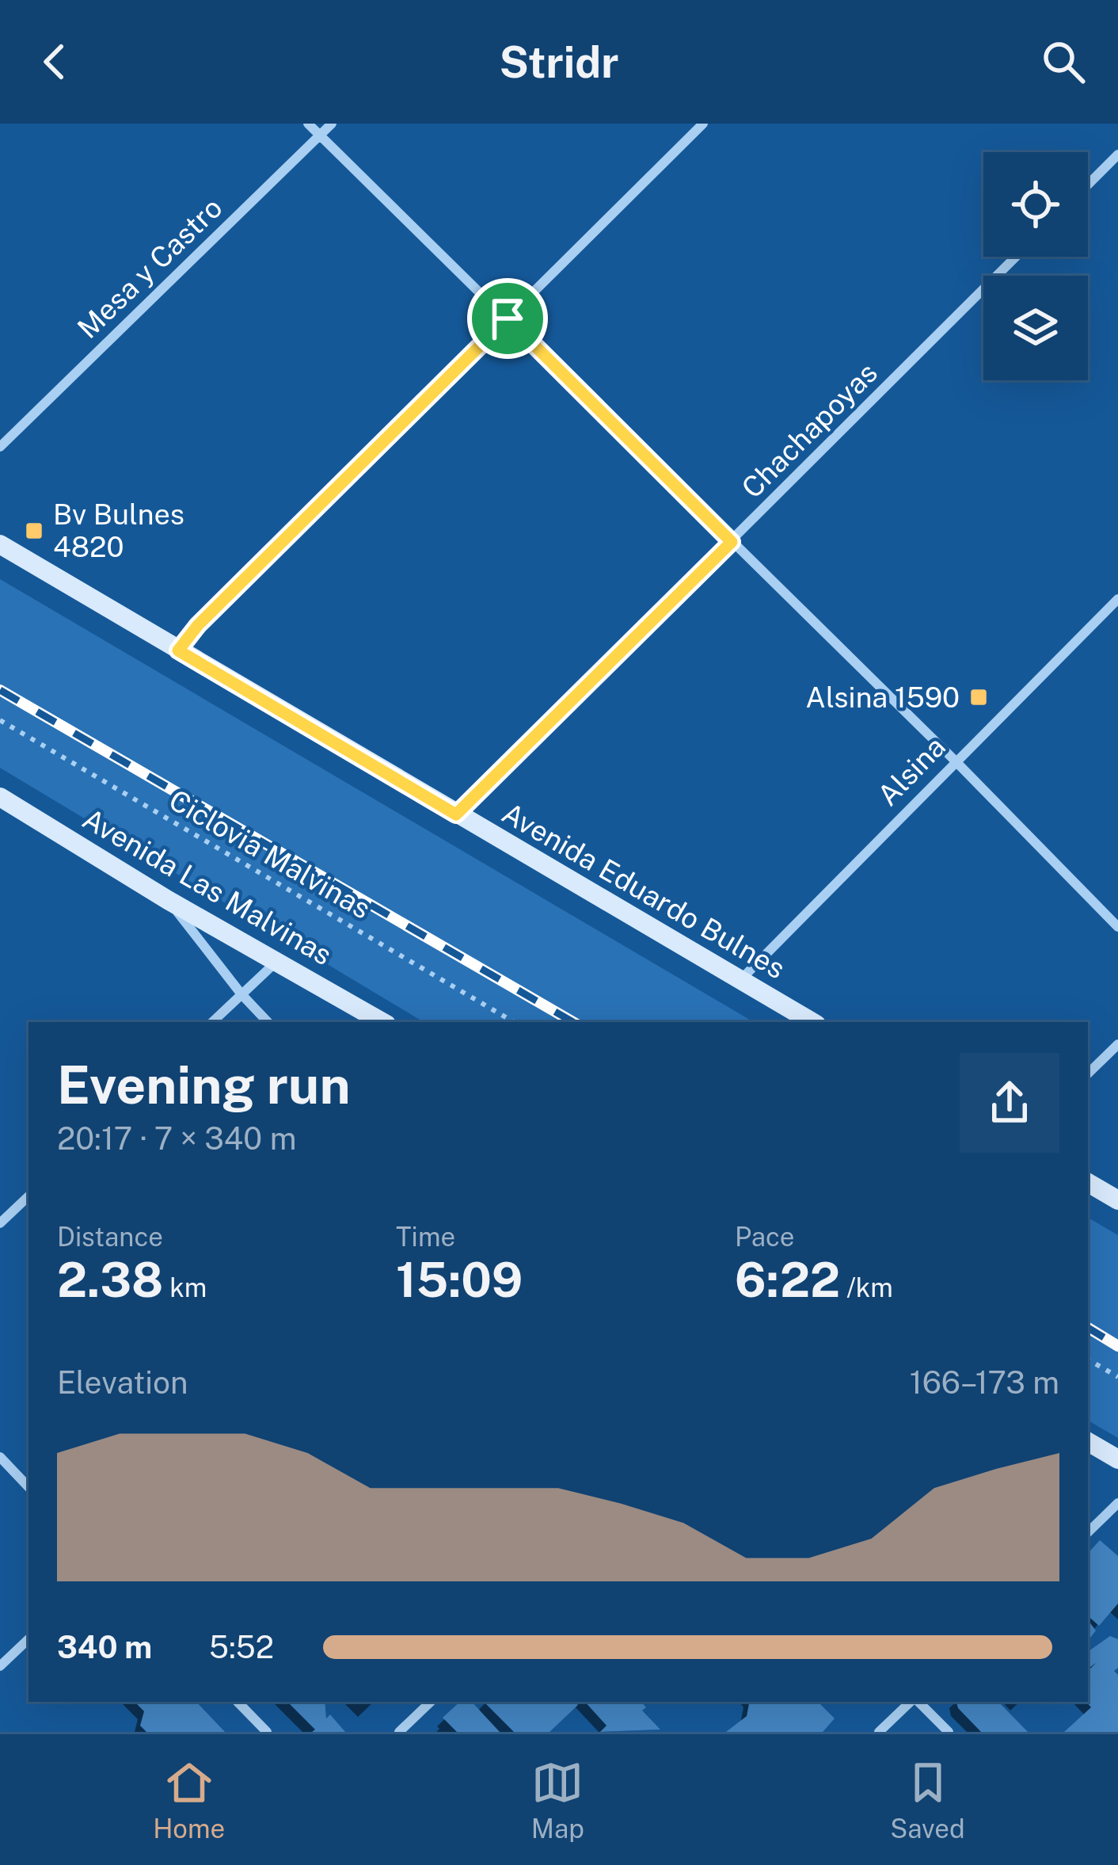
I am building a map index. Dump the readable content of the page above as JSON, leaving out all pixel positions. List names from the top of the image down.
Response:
{
  "streets": {
    "main road": ["Avenida Las Malvinas", "Avenida Eduardo Bulnes"],
    "street": ["Mesa y Castro", "Chachapoyas", "Alsina"],
    "path": ["Ciclovia Malvinas"]
  },
  "crossings": [
    ["Chachapoyas", "Avenida Eduardo Bulnes"],
    ["Alsina", "Avenida Eduardo Bulnes"]
  ],
  "places": {
    "transit": ["Bv Bulnes 4820", "Alsina 1590"]
  },
  "page": {
    "header": "Stridr",
    "heading": ["Evening run", "20:17 · 7 × 340 m"],
    "stats": [
      ["Distance", "2.38 km"],
      ["Time", "15:09"],
      ["Pace", "6:22 /km"]
    ],
    "chart": ["Elevation", "166–173 m"],
    "list": [
      {
        "name": "340 m",
        "note": "5:52"
      }
    ],
    "tabs": ["Home", "Map", "Saved"]
  }
}
